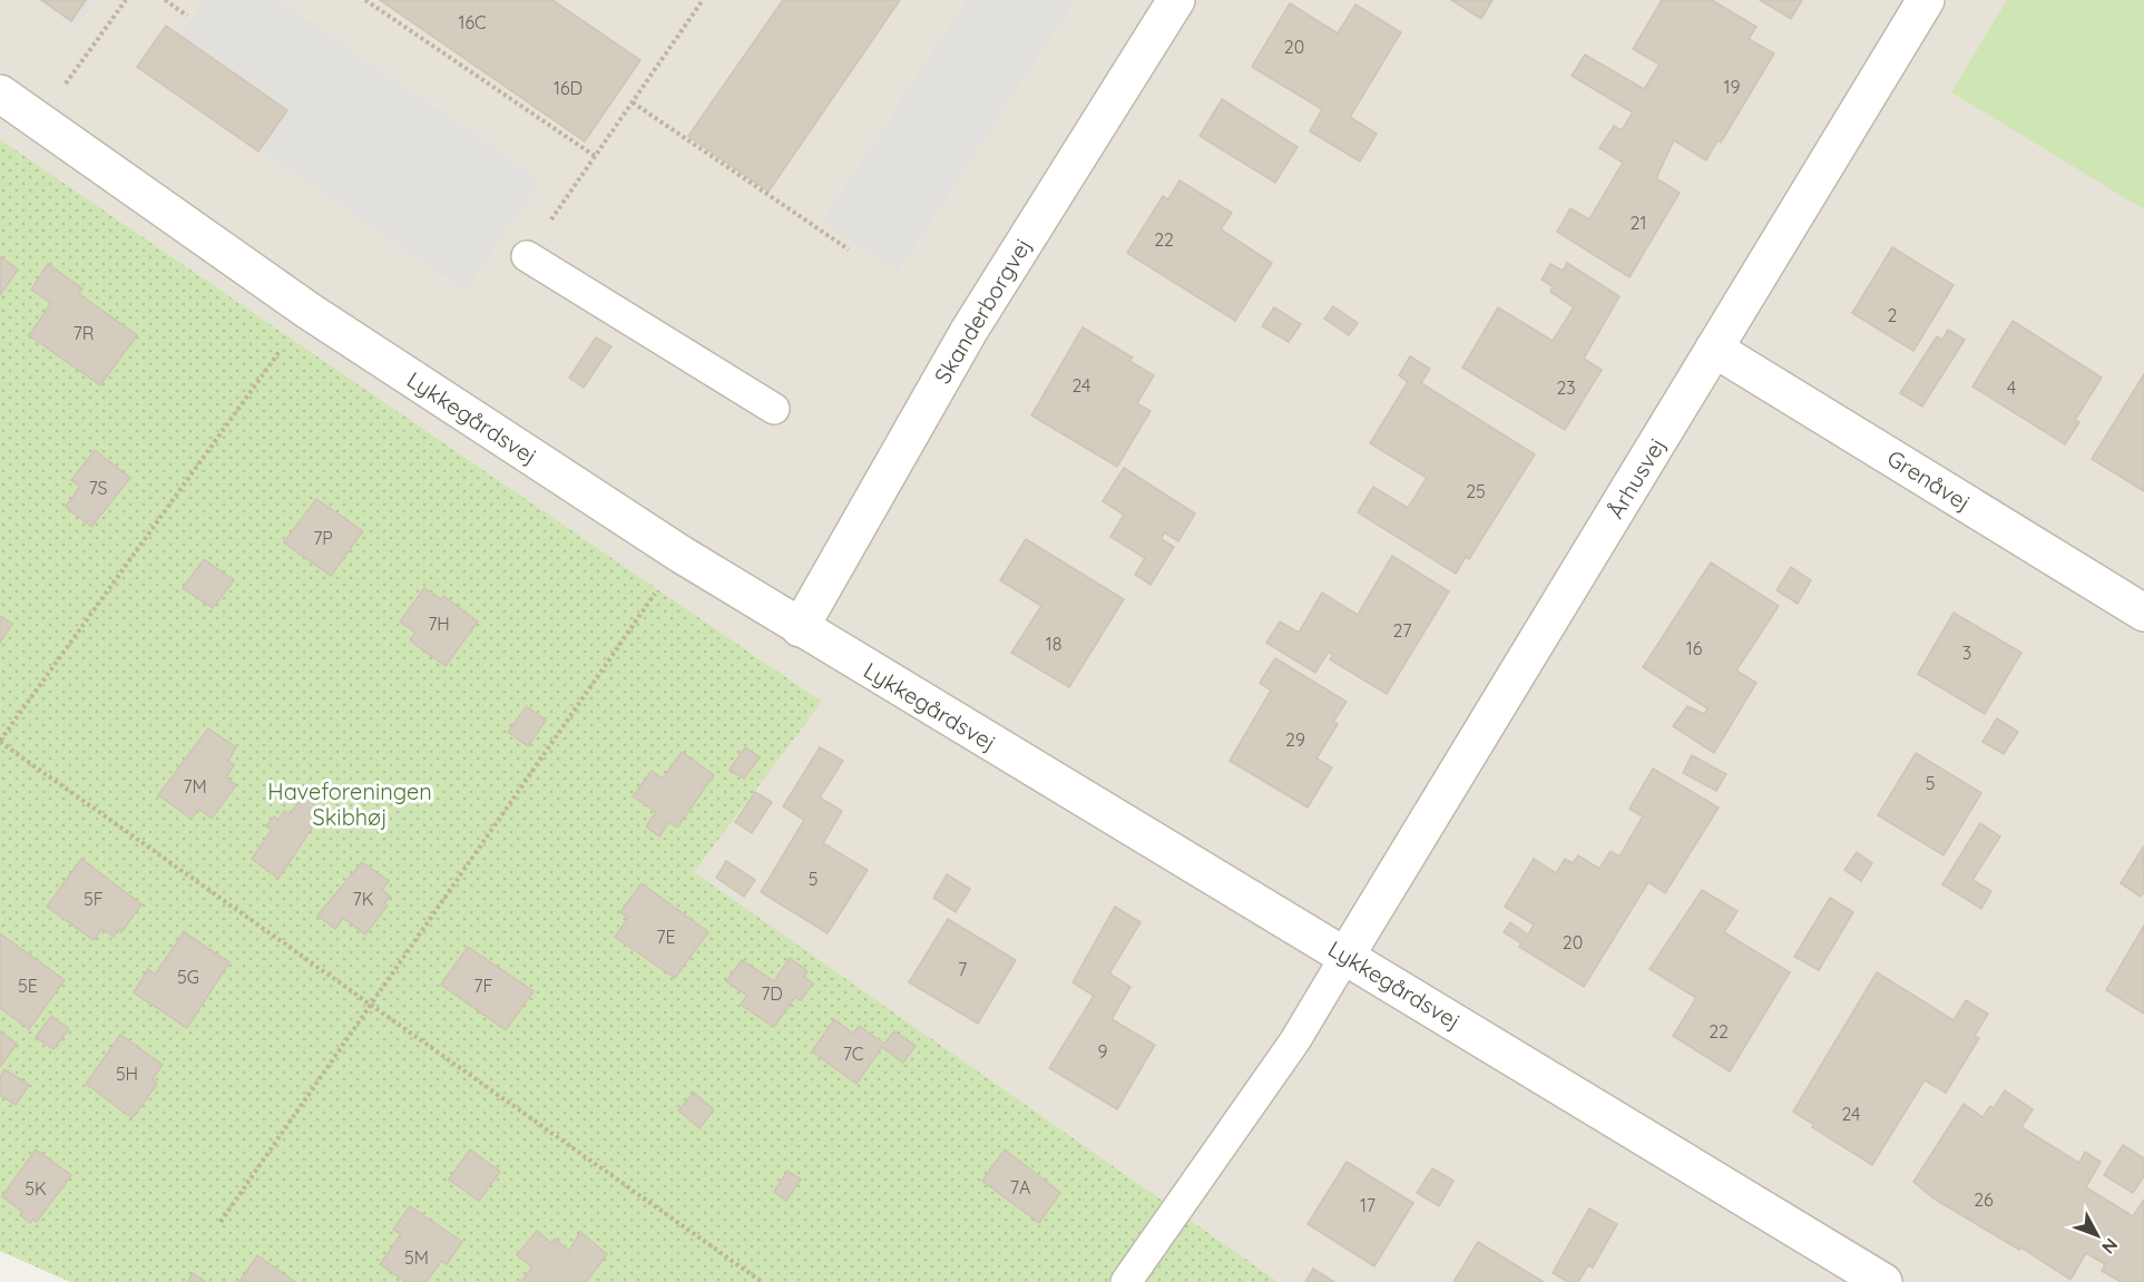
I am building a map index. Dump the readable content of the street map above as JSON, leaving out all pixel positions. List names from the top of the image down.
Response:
{
  "streets": {
    "street": [
      "Skanderborgvej",
      "Lykkegårdsvej",
      "Århusvej",
      "Grenåvej"
    ]
  },
  "crossings": [
    ["Skanderborgvej", "Lykkegårdsvej"],
    ["Lykkegårdsvej", "Århusvej"],
    ["Århusvej", "Grenåvej"]
  ],
  "parks": ["Haveforeningen Skibhøj"],
  "house_numbers": [
    "16C",
    "20",
    "19",
    "16D",
    "21",
    "22",
    "2",
    "7R",
    "24",
    "23",
    "4",
    "7S",
    "25",
    "7P",
    "7H",
    "27",
    "18",
    "16",
    "3",
    "29",
    "5",
    "7M",
    "5",
    "5F",
    "7K",
    "7E",
    "20",
    "7",
    "5G",
    "5E",
    "7F",
    "7D",
    "22",
    "9",
    "7C",
    "5H",
    "24",
    "7A",
    "5K",
    "26",
    "17",
    "5M"
  ],
  "north": "bottom right"
}
